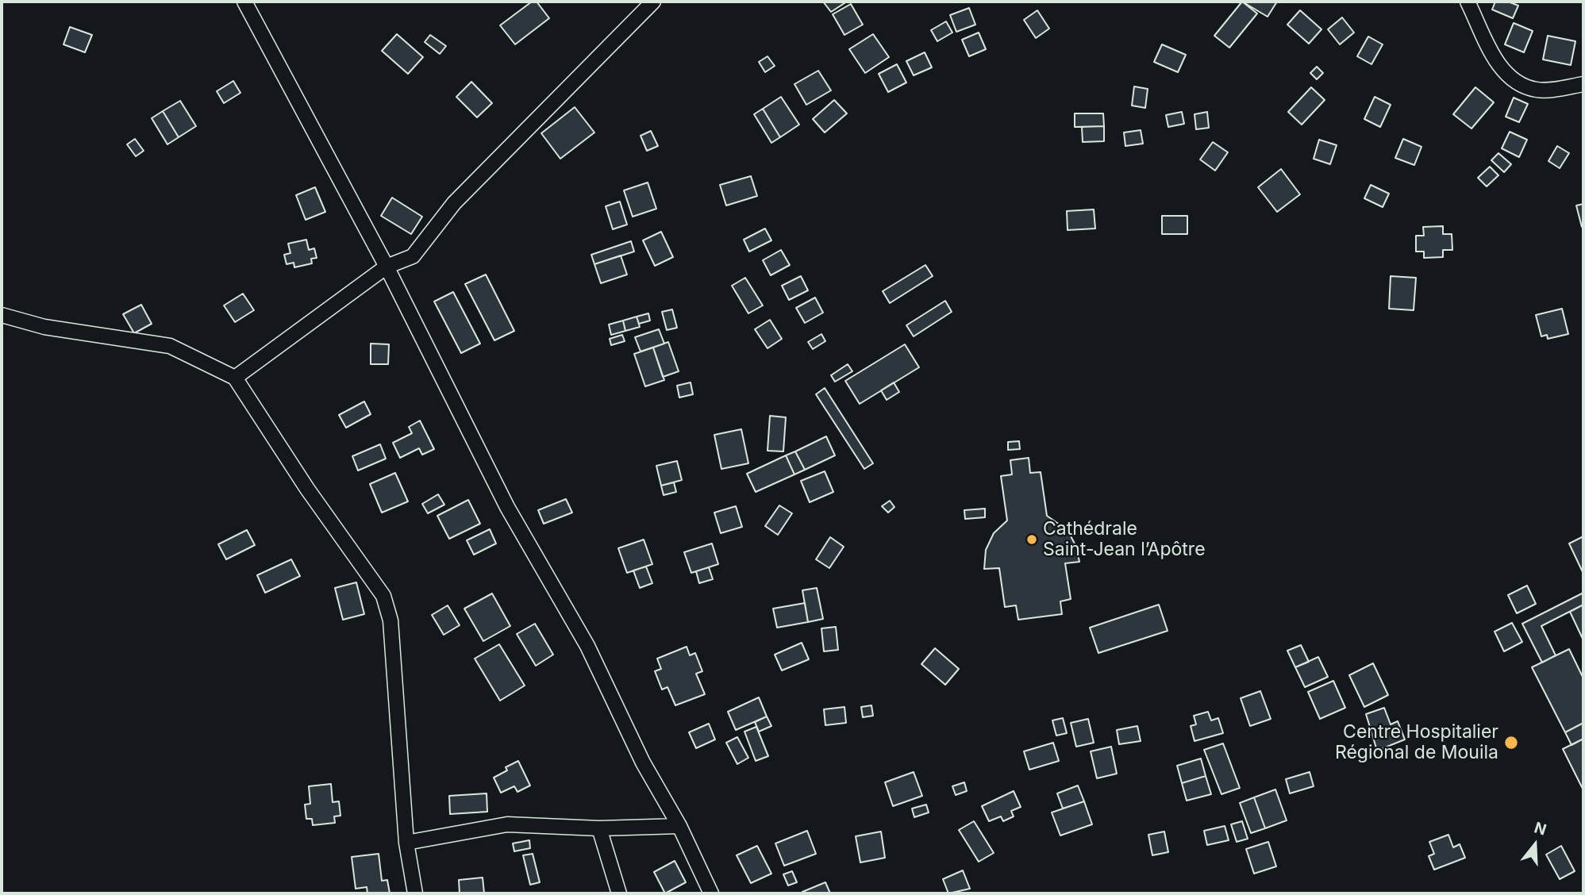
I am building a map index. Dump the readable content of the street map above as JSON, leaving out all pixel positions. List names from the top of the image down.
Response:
{
  "places": ["Cathédrale Saint-Jean l’Apôtre", "Centre Hospitalier Régional de Mouila"],
  "north": "top"
}
